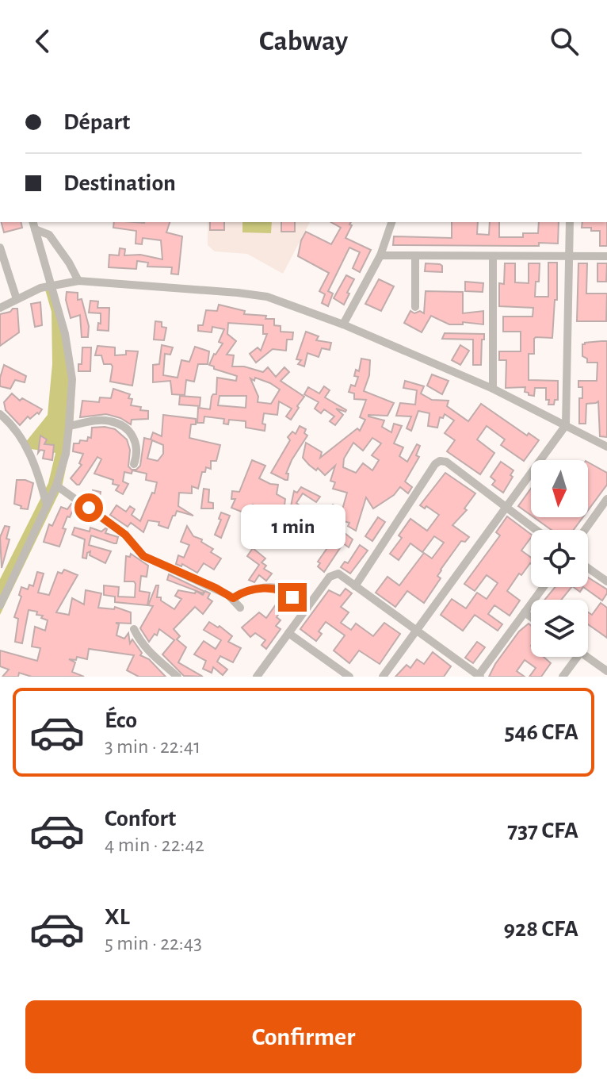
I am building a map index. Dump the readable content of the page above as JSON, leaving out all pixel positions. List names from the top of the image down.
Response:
{
  "north": "bottom",
  "page": {
    "header": "Cabway",
    "banner": ["Départ", "Destination"],
    "bubble": "1 min",
    "list": [
      {
        "name": "Éco",
        "note": "3 min · 22:41",
        "value": "546 CFA"
      },
      {
        "name": "Confort",
        "note": "4 min · 22:42",
        "value": "737 CFA"
      },
      {
        "name": "XL",
        "note": "5 min · 22:43",
        "value": "928 CFA"
      }
    ],
    "buttons": "Confirmer"
  }
}
